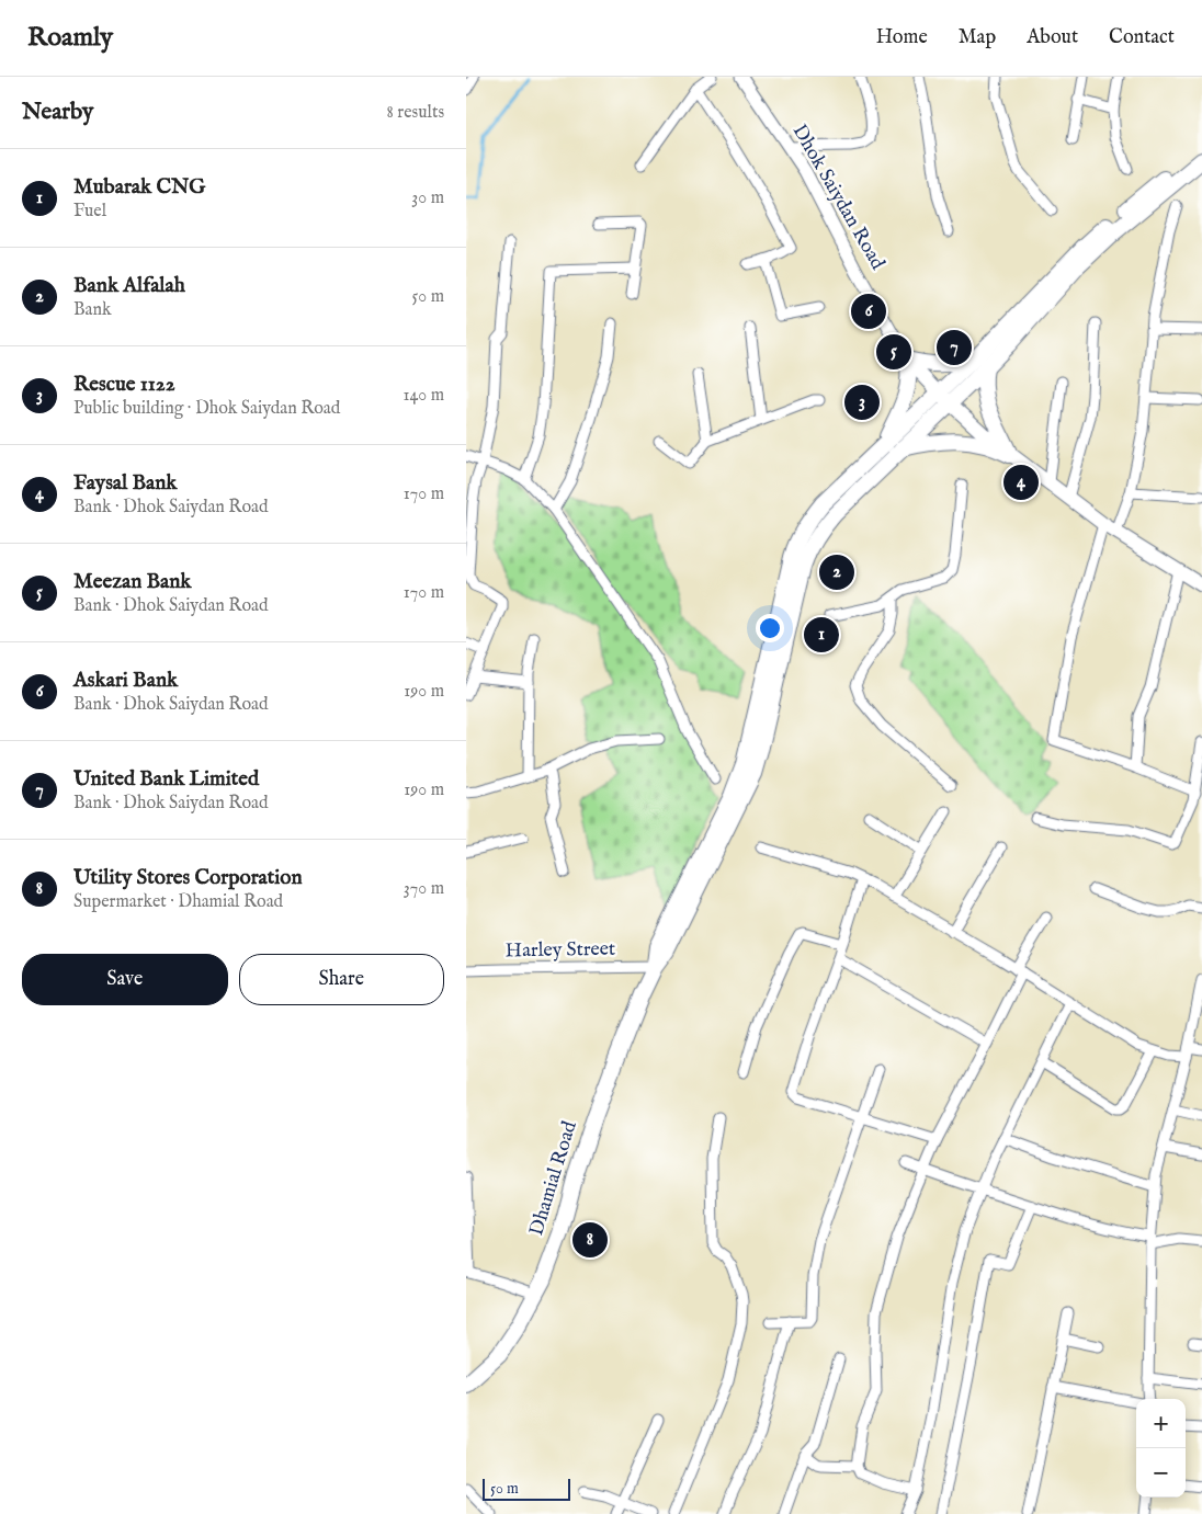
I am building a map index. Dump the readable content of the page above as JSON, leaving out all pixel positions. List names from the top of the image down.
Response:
{
  "streets": {
    "main road": ["Dhok Saiydan Road", "Dhamial Road"],
    "street": ["Harley Street"]
  },
  "crossings": [
    ["Harley Street", "Dhamial Road"]
  ],
  "scale_bar": "50 m",
  "page": {
    "header": "Roamly",
    "nav": [
      "Home",
      "Map",
      "About",
      "Contact"
    ],
    "heading": ["Nearby", "8 results"],
    "list": [
      {
        "mark": "1",
        "name": "Mubarak CNG",
        "note": "Fuel",
        "value": "30 m"
      },
      {
        "mark": "2",
        "name": "Bank Alfalah",
        "note": "Bank",
        "value": "50 m"
      },
      {
        "mark": "3",
        "name": "Rescue 1122",
        "note": "Public building · Dhok Saiydan Road",
        "value": "140 m"
      },
      {
        "mark": "4",
        "name": "Faysal Bank",
        "note": "Bank · Dhok Saiydan Road",
        "value": "170 m"
      },
      {
        "mark": "5",
        "name": "Meezan Bank",
        "note": "Bank · Dhok Saiydan Road",
        "value": "170 m"
      },
      {
        "mark": "6",
        "name": "Askari Bank",
        "note": "Bank · Dhok Saiydan Road",
        "value": "190 m"
      },
      {
        "mark": "7",
        "name": "United Bank Limited",
        "note": "Bank · Dhok Saiydan Road",
        "value": "190 m"
      },
      {
        "mark": "8",
        "name": "Utility Stores Corporation",
        "note": "Supermarket · Dhamial Road",
        "value": "370 m"
      }
    ],
    "pins": [
      "6",
      "7",
      "5",
      "3",
      "4",
      "2",
      "1",
      "8"
    ],
    "buttons": ["Save", "Share"],
    "map_buttons": ["+", "−"],
    "scale": "50 m"
  }
}
